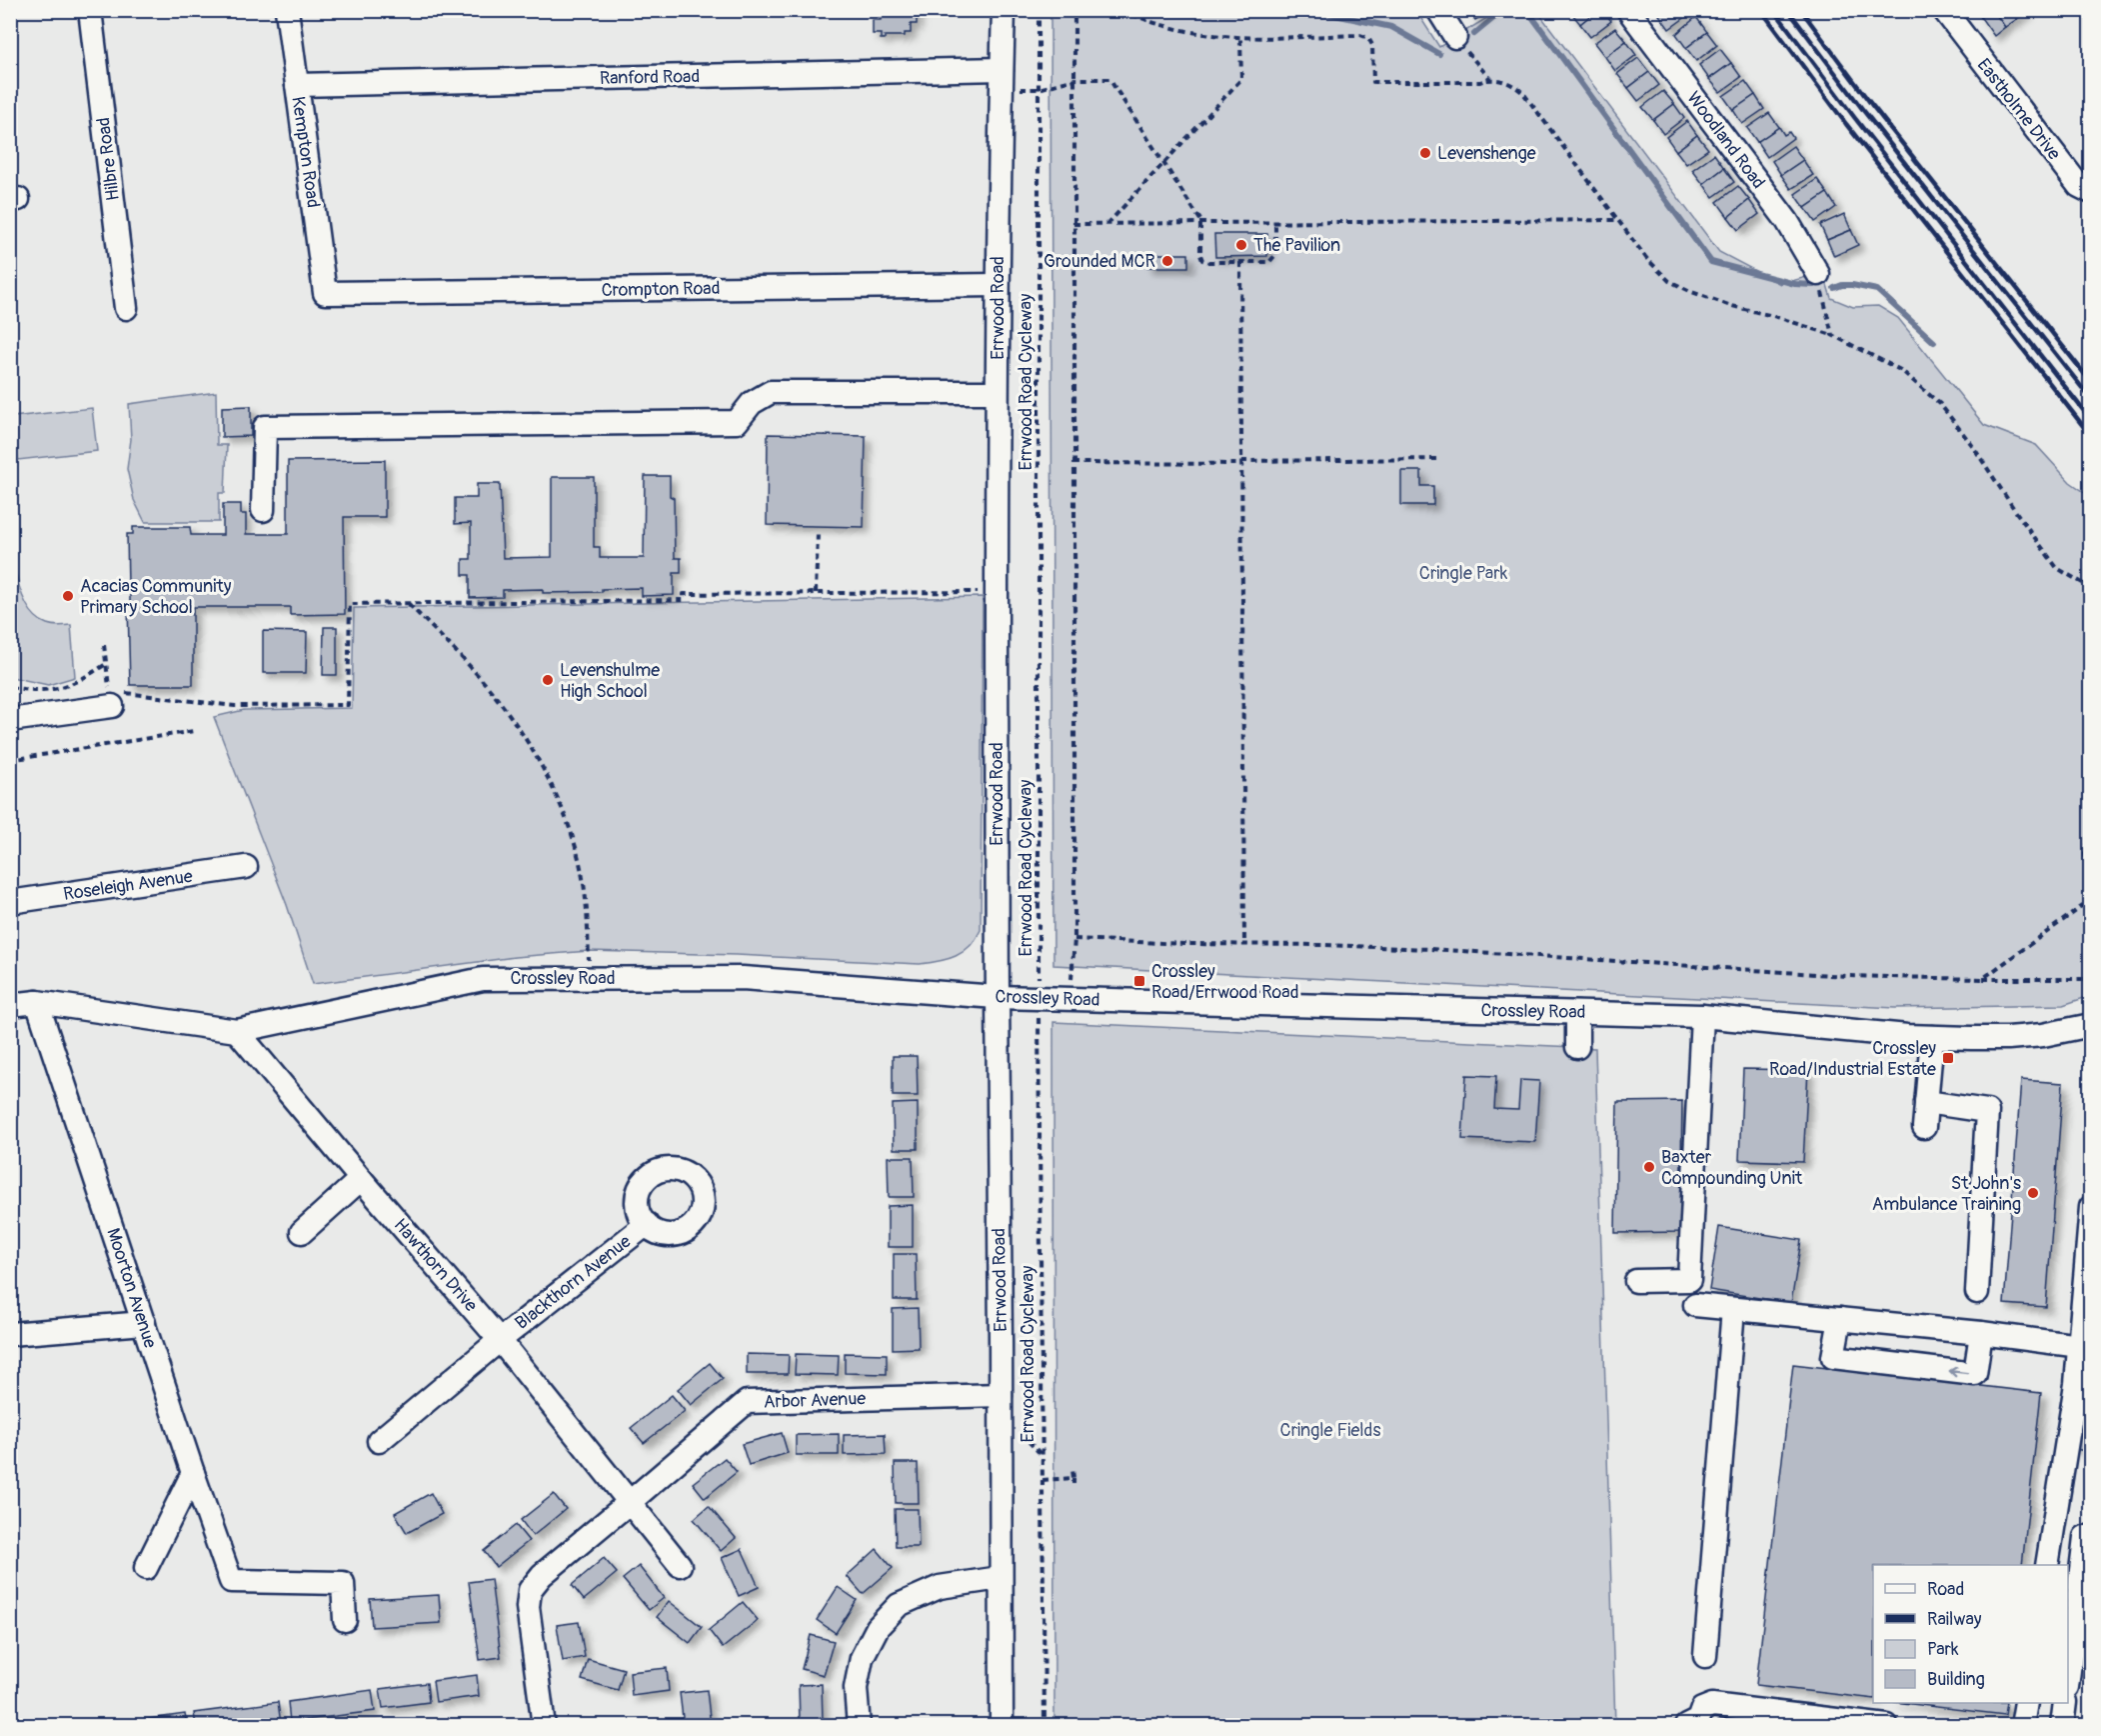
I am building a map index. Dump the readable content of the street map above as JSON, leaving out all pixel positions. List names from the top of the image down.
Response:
{
  "streets": {
    "street": [
      "Ranford Road",
      "Eastholme Drive",
      "Woodland Road",
      "Kempton Road",
      "Hilbre Road",
      "Crompton Road",
      "Errwood Road",
      "Roseleigh Avenue",
      "Crossley Road",
      "Hawthorn Drive",
      "Blackthorn Avenue",
      "Moorton Avenue",
      "Arbor Avenue"
    ],
    "path": ["Errwood Road Cycleway"]
  },
  "crossings": [
    ["Ranford Road", "Kempton Road"],
    ["Ranford Road", "Errwood Road"],
    ["Kempton Road", "Crompton Road"],
    ["Crompton Road", "Errwood Road"],
    ["Errwood Road", "Crossley Road"],
    ["Errwood Road", "Arbor Avenue"],
    ["Errwood Road Cycleway", "Crossley Road"],
    ["Crossley Road", "Hawthorn Drive"],
    ["Crossley Road", "Moorton Avenue"],
    ["Hawthorn Drive", "Blackthorn Avenue"],
    ["Hawthorn Drive", "Arbor Avenue"]
  ],
  "parks": ["Cringle Park", "Cringle Fields"],
  "places": {
    "other": [
      "Levenshenge",
      "The Pavilion",
      "Grounded MCR",
      "Acacias Community Primary School",
      "Levenshulme High School",
      "Baxter Compounding Unit",
      "St John's Ambulance Training"
    ],
    "transit": ["Crossley Road/Errwood Road", "Crossley Road/Industrial Estate"]
  },
  "legend": [
    "Road",
    "Railway",
    "Park",
    "Building"
  ]
}
